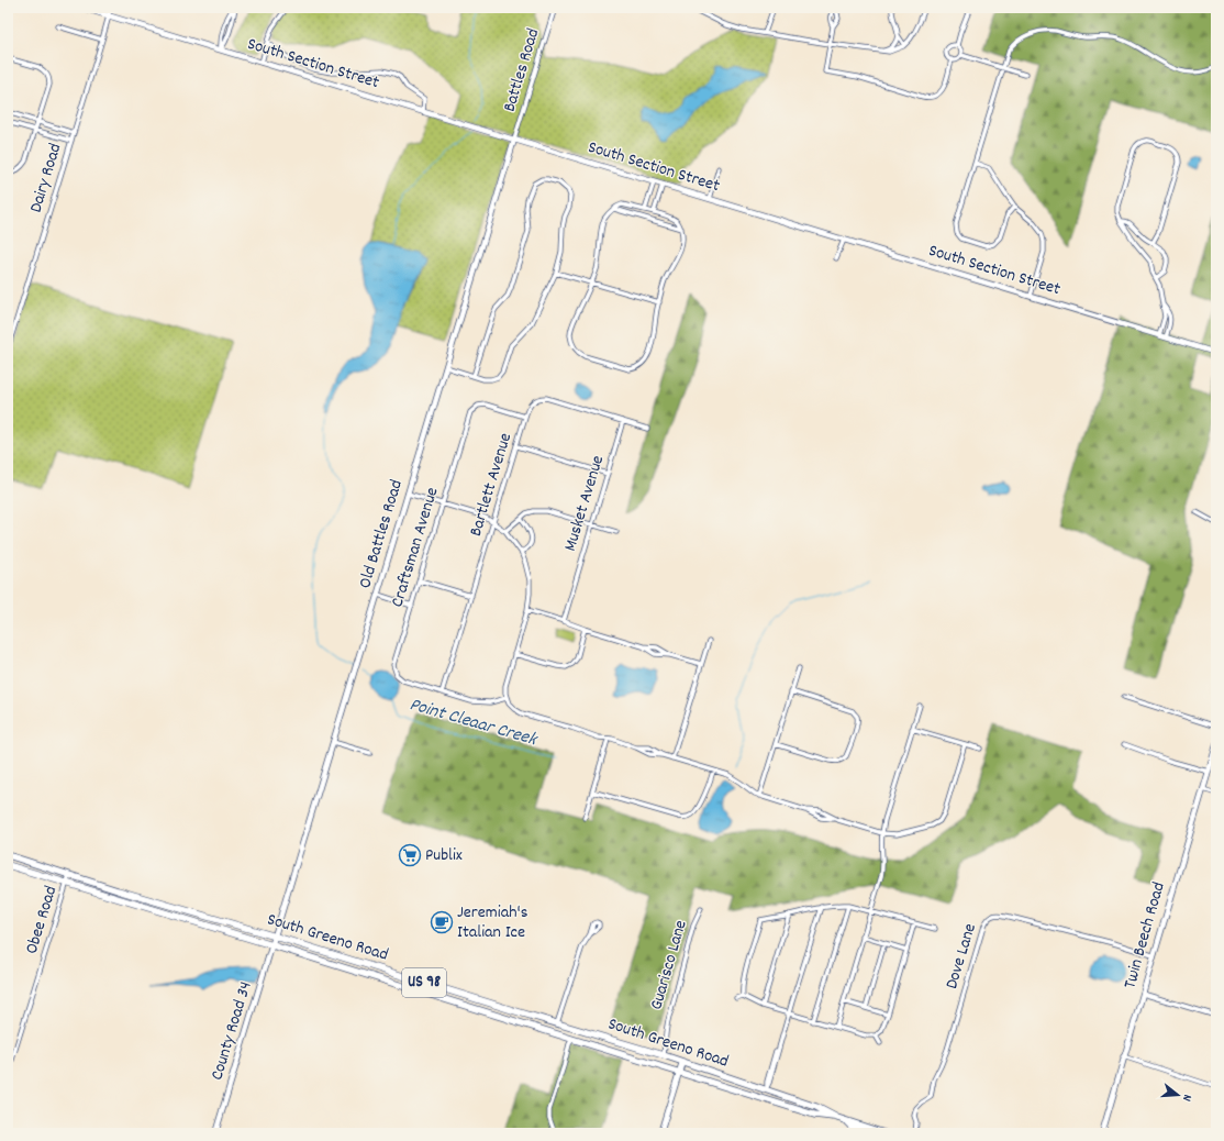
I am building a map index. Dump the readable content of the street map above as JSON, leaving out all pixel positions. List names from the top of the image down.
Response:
{
  "streets": {
    "main road": ["South Greeno Road", "US 98"],
    "street": [
      "South Section Street",
      "Battles Road",
      "Dairy Road",
      "Bartlett Avenue",
      "Musket Avenue",
      "Old Battles Road",
      "Craftsman Avenue",
      "Obee Road",
      "Twin Beech Road",
      "Dove Lane",
      "Guarisco Lane",
      "County Road 34"
    ]
  },
  "crossings": [
    ["South Section Street", "Battles Road"],
    ["South Section Street", "Dairy Road"],
    ["South Section Street", "Old Battles Road"],
    ["Battles Road", "Old Battles Road"],
    ["Bartlett Avenue", "Musket Avenue"],
    ["Bartlett Avenue", "Craftsman Avenue"],
    ["Old Battles Road", "South Greeno Road"],
    ["Old Battles Road", "County Road 34"],
    ["Obee Road", "South Greeno Road"],
    ["Twin Beech Road", "Dove Lane"],
    ["South Greeno Road", "Guarisco Lane"],
    ["South Greeno Road", "County Road 34"]
  ],
  "water": ["Point Cleaar Creek"],
  "places": {
    "supermarket": ["Publix"],
    "cafe": ["Jeremiah's Italian Ice"]
  },
  "north": "right"
}
